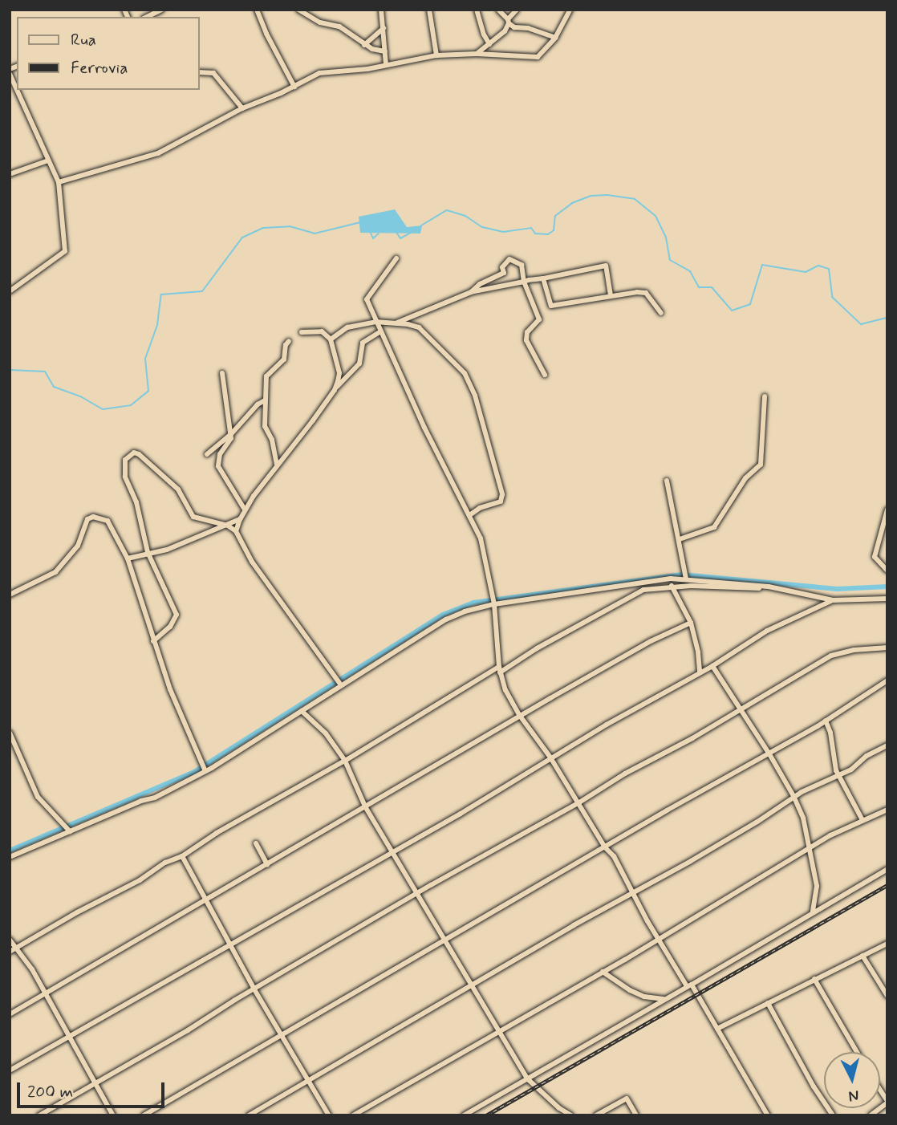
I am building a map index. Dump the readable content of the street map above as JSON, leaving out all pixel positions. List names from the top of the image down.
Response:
{
  "legend": ["Rua", "Ferrovia"],
  "scale_bar": "200 m",
  "north": "bottom"
}
